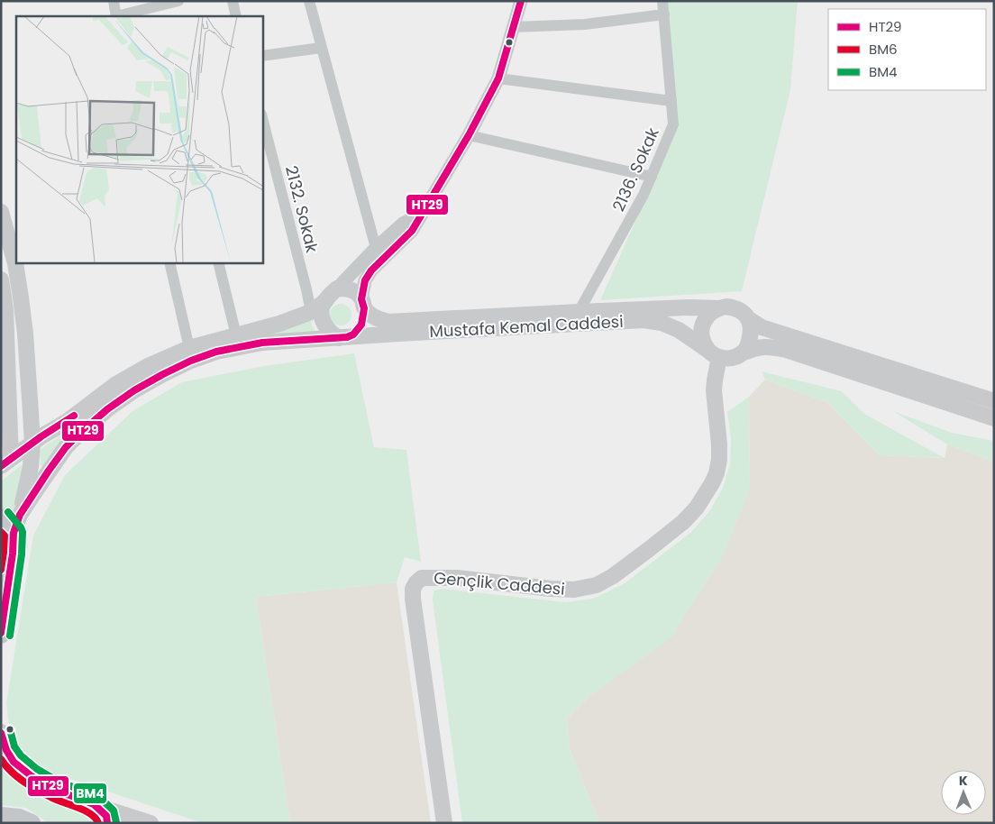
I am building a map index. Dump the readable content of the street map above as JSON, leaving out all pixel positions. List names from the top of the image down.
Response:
{
  "streets": {
    "main road": ["Mustafa Kemal Caddesi", "Gençlik Caddesi"],
    "street": ["2136. Sokak", "2132. Sokak"]
  },
  "crossings": [
    ["2136. Sokak", "Mustafa Kemal Caddesi"],
    ["Mustafa Kemal Caddesi", "Gençlik Caddesi"]
  ],
  "lines": ["transit line HT29", "transit line BM4", "transit line BM6"],
  "legend": ["HT29", "BM6", "BM4"],
  "north": "top"
}
